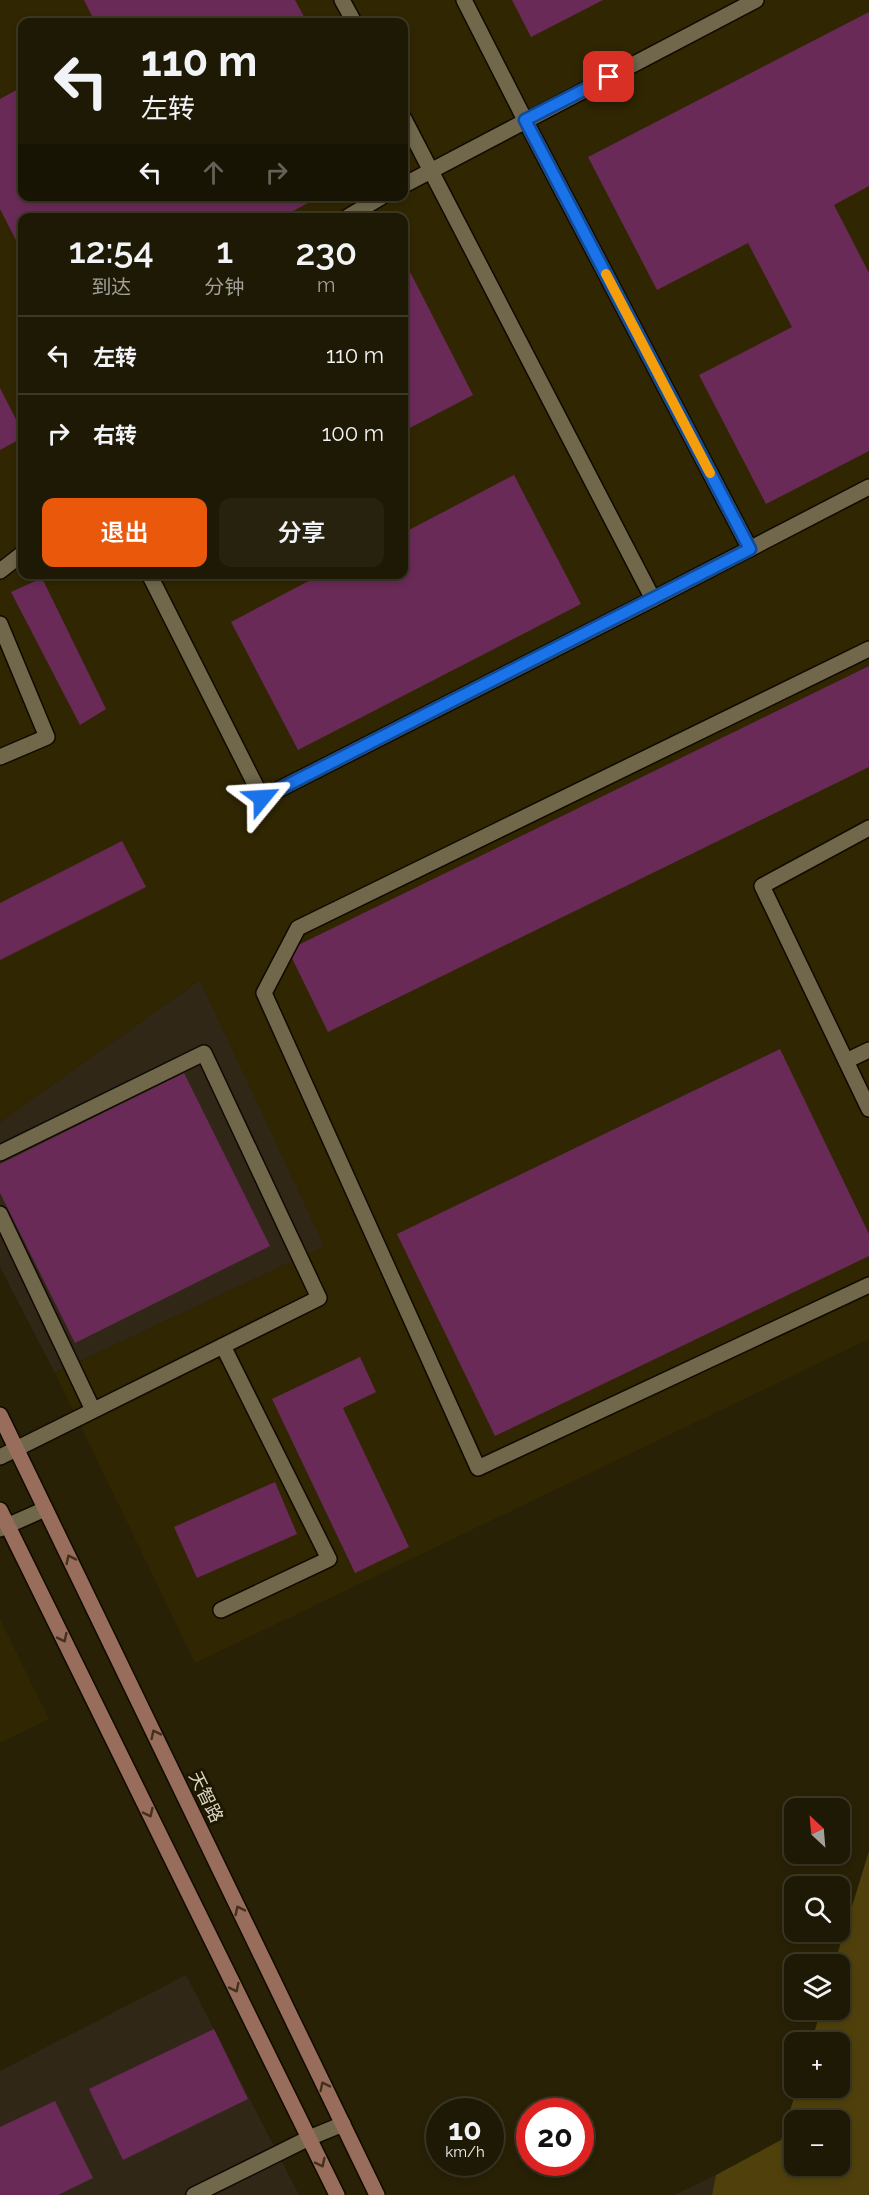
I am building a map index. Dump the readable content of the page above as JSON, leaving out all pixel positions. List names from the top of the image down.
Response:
{
  "streets": {
    "street": ["天智路"]
  },
  "north": "top left",
  "page": {
    "turn": ["110 m", "左转"],
    "eta": [
      "12:54",
      "到达",
      "1",
      "分钟",
      "230",
      "m"
    ],
    "list": [
      {
        "name": "左转",
        "value": "110 m"
      },
      {
        "name": "右转",
        "value": "100 m"
      }
    ],
    "buttons": ["退出", "分享"],
    "map_buttons": ["+", "−"],
    "speed": "10 km/h",
    "limit": "20"
  }
}
